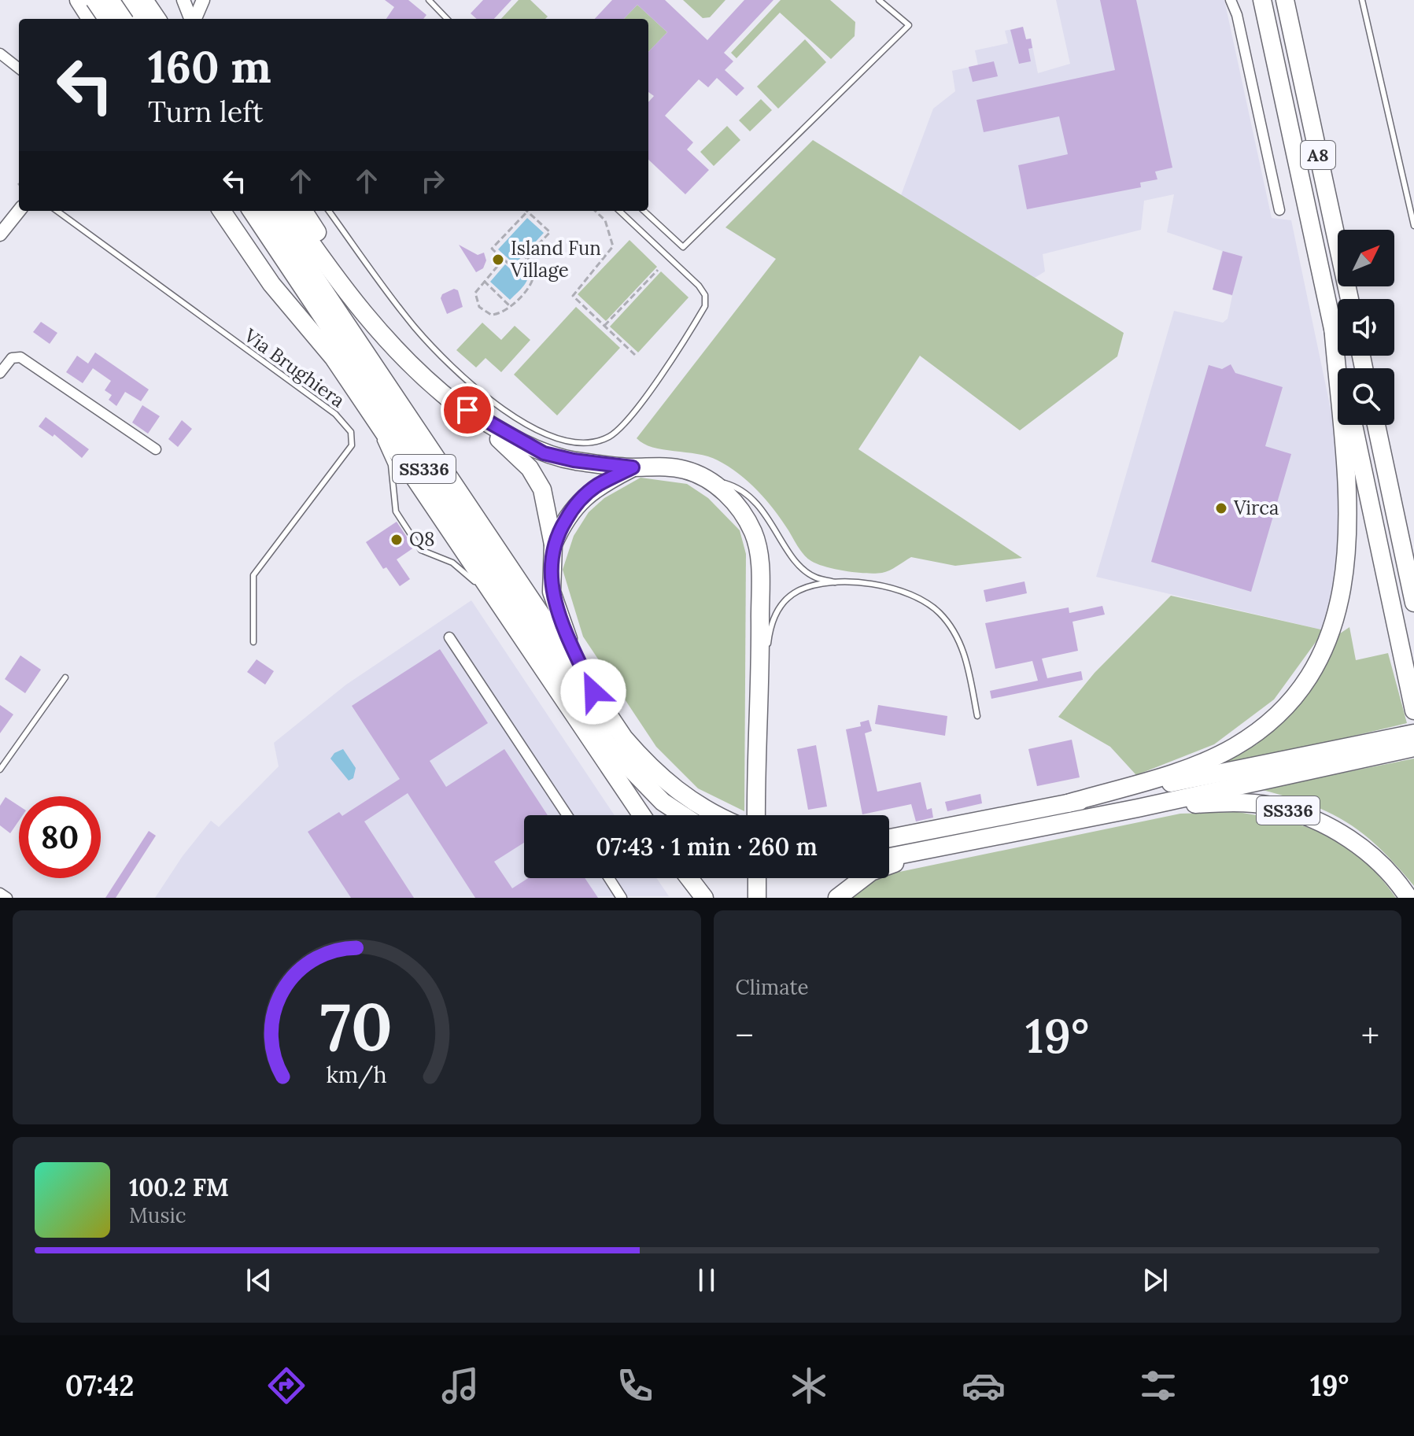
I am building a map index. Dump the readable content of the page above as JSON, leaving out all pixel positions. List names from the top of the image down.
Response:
{
  "streets": {
    "highway": ["A8", "SS336"],
    "lane": ["Via Brughiera"]
  },
  "places": ["Island Fun Village", "Virca", "Q8"],
  "north": "top right",
  "page": {
    "turn": ["160 m", "Turn left"],
    "limit": "80",
    "trip": "07:43 · 1 min · 260 m",
    "tile": "Climate",
    "heat": ["−", "19°", "+"],
    "song": ["100.2 FM", "Music"],
    "tabs": ["07:42", "19°"],
    "gauge": ["70", "km/h"]
  }
}
